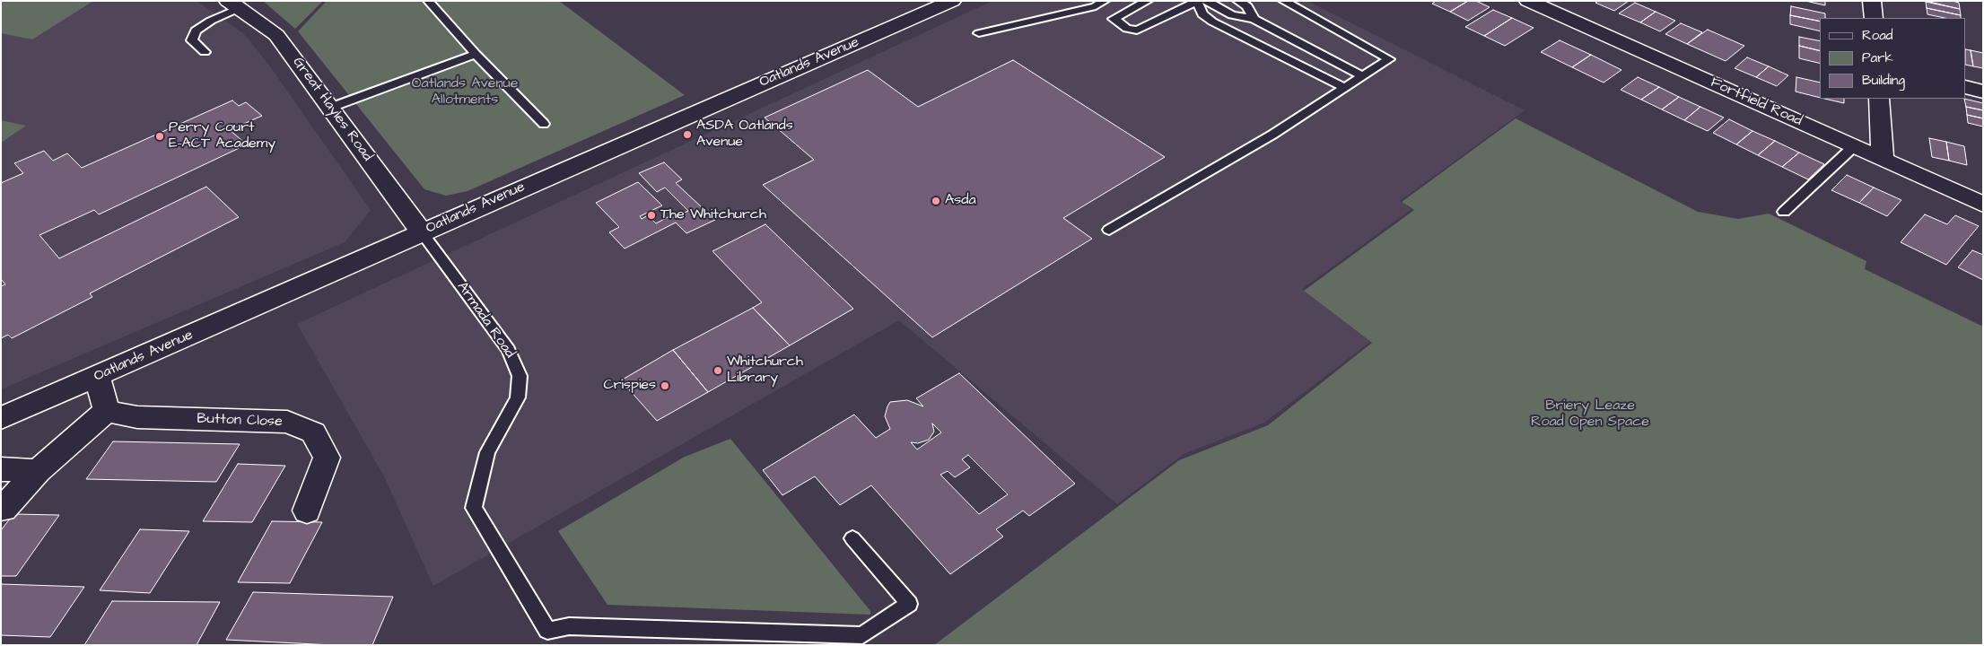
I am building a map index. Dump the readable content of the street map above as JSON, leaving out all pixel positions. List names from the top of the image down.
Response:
{
  "streets": {
    "street": [
      "Oatlands Avenue",
      "Fortfield Road",
      "Great Hayles Road",
      "Button Close"
    ],
    "lane": ["Armada Road"]
  },
  "crossings": [
    ["Oatlands Avenue", "Great Hayles Road"],
    ["Oatlands Avenue", "Armada Road"],
    ["Great Hayles Road", "Armada Road"]
  ],
  "parks": ["Oatlands Avenue Allotments", "Briery Leaze Road Open Space"],
  "places": [
    "ASDA Oatlands Avenue",
    "Perry Court E-ACT Academy",
    "Asda",
    "The Whitchurch",
    "Whitchurch Library",
    "Crispies"
  ],
  "legend": ["Road", "Park", "Building"]
}
